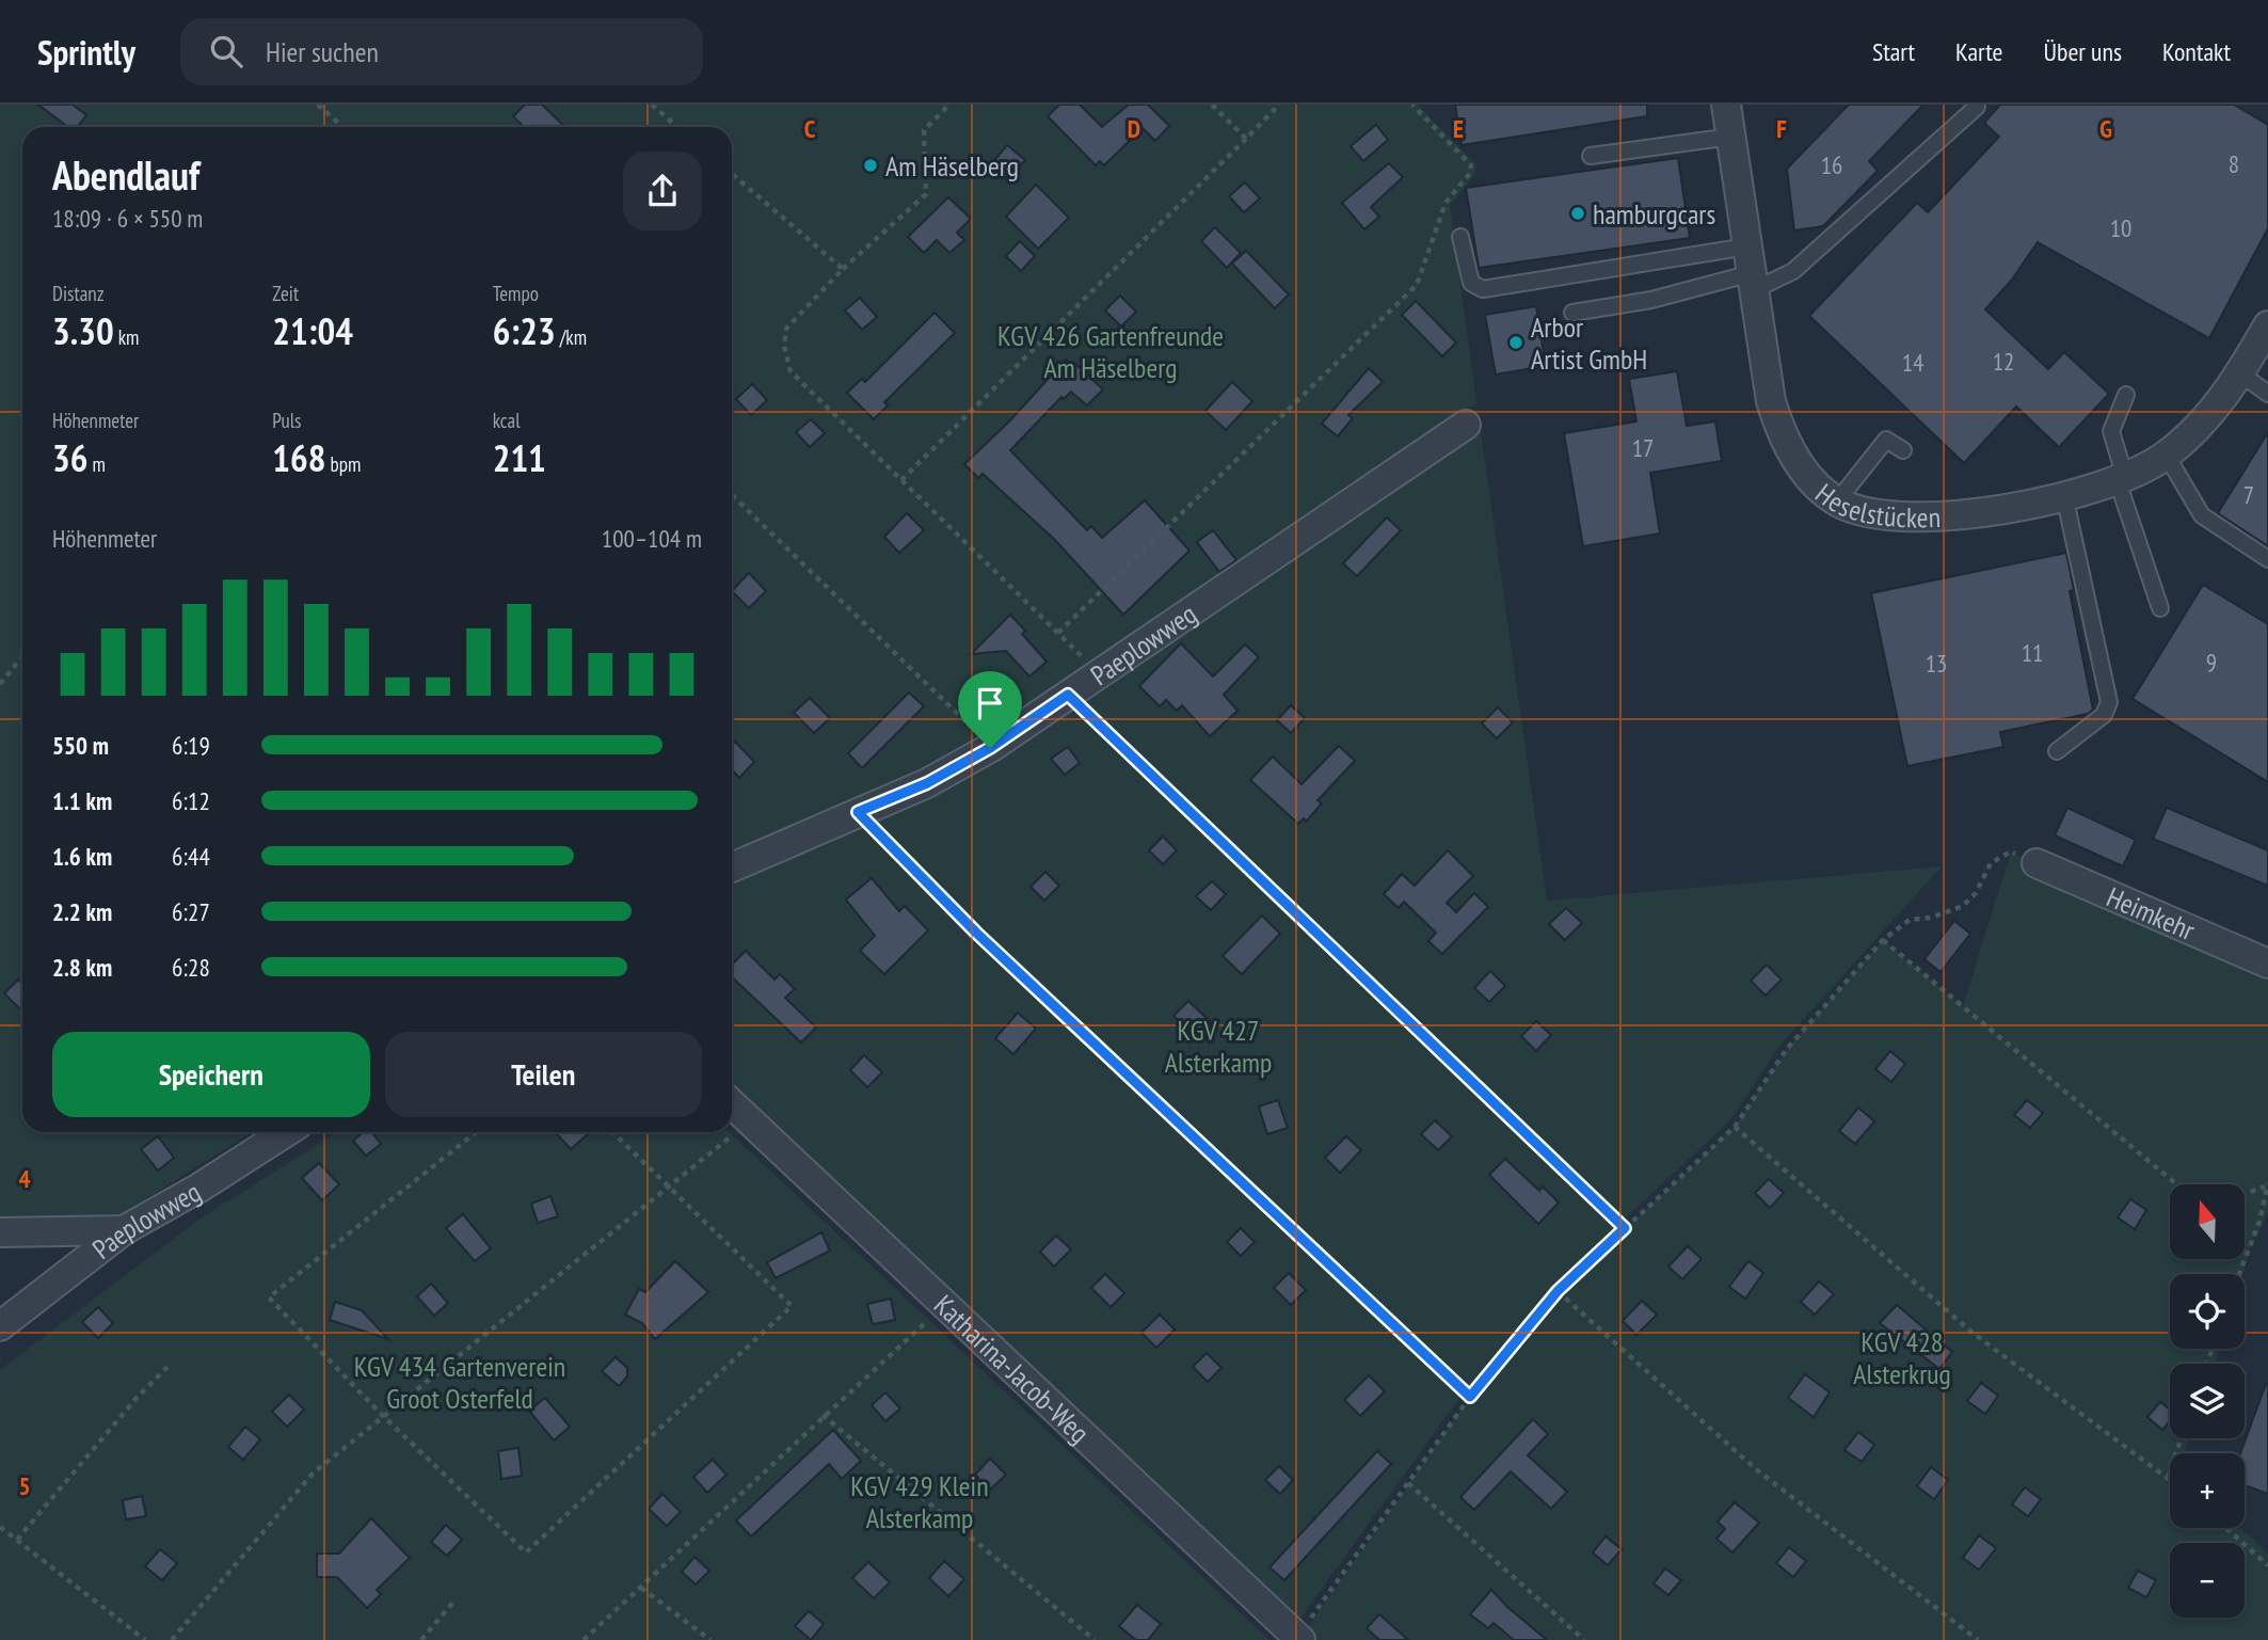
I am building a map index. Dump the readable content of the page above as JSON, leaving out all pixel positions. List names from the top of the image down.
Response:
{
  "streets": {
    "street": [
      "Heselstücken",
      "Paeplowweg",
      "Heimkehr",
      "Katharina-Jacob-Weg"
    ]
  },
  "parks": [
    "KGV 426 Gartenfreunde Am Häselberg",
    "KGV 427 Alsterkamp",
    "KGV 428 Alsterkrug",
    "KGV 434 Gartenverein Groot Osterfeld",
    "KGV 429 Klein Alsterkamp"
  ],
  "places": ["Am Häselberg", "hamburgcars", "Arbor Artist GmbH"],
  "house_numbers": [
    "8",
    "16",
    "10",
    "12",
    "14",
    "17",
    "7",
    "11",
    "9",
    "13"
  ],
  "north": "top",
  "page": {
    "header": "Sprintly",
    "search": "Hier suchen",
    "nav": [
      "Start",
      "Karte",
      "Über uns",
      "Kontakt"
    ],
    "heading": ["Abendlauf", "18:09 · 6 × 550 m"],
    "stats": [
      ["Distanz", "3.30 km"],
      ["Zeit", "21:04"],
      ["Tempo", "6:23 /km"],
      ["Höhenmeter", "36 m"],
      ["Puls", "168 bpm"],
      ["kcal", "211"]
    ],
    "chart": ["Höhenmeter", "100–104 m"],
    "list": [
      {
        "name": "550 m",
        "note": "6:19"
      },
      {
        "name": "1.1 km",
        "note": "6:12"
      },
      {
        "name": "1.6 km",
        "note": "6:44"
      },
      {
        "name": "2.2 km",
        "note": "6:27"
      },
      {
        "name": "2.8 km",
        "note": "6:28"
      }
    ],
    "buttons": ["Speichern", "Teilen"],
    "map_buttons": ["+", "−"]
  },
  "grid": {
    "columns": [
      "C",
      "D",
      "E",
      "F",
      "G"
    ],
    "rows": ["4", "5"]
  }
}
